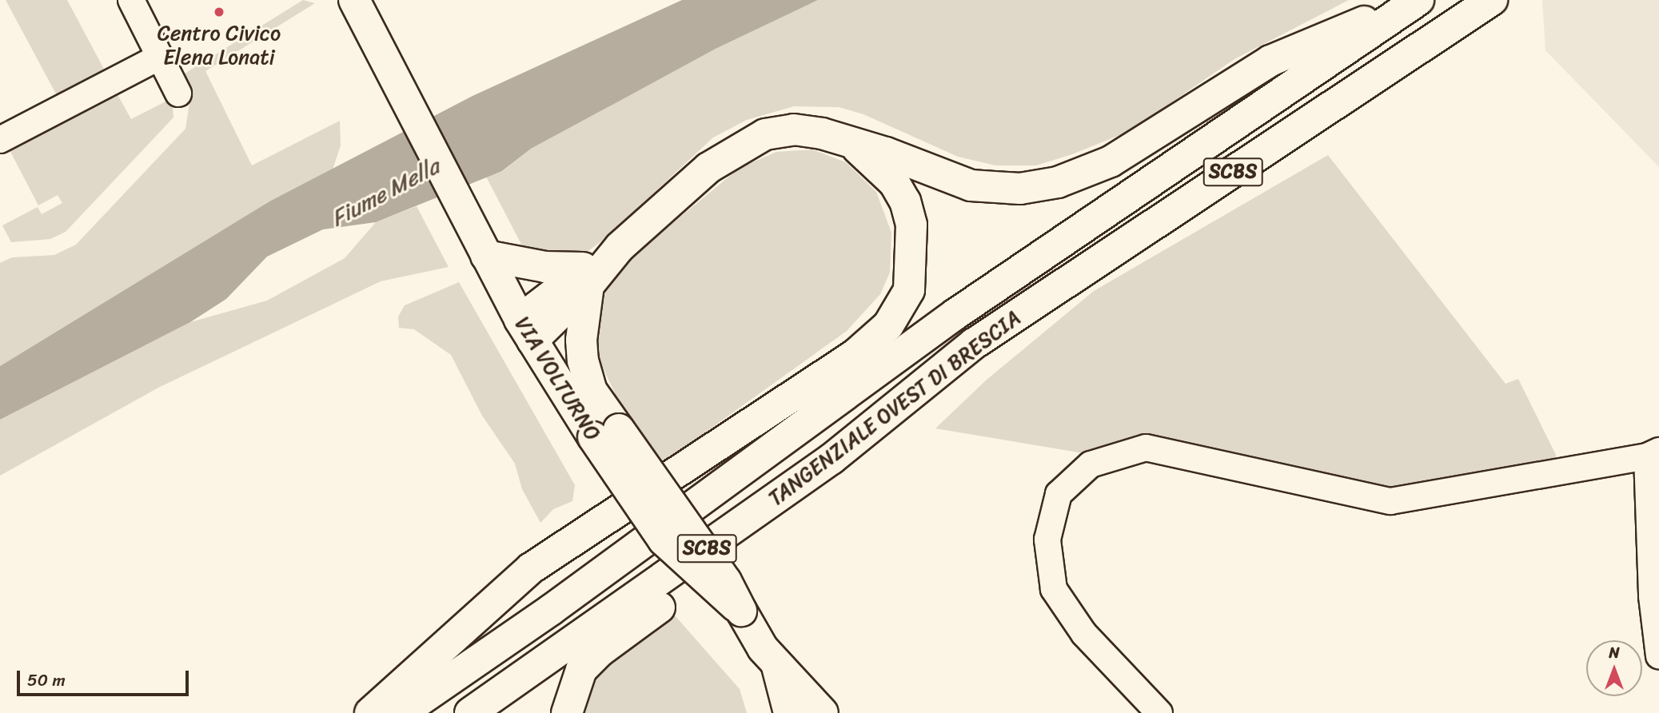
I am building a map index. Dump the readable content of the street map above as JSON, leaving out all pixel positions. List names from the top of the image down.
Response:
{
  "streets": {
    "main road": ["SCBS", "VIA VOLTURNO", "TANGENZIALE OVEST DI BRESCIA"]
  },
  "water": ["Fiume Mella"],
  "places": ["Centro Civico Elena Lonati"],
  "scale_bar": "50 m",
  "north": "top"
}
